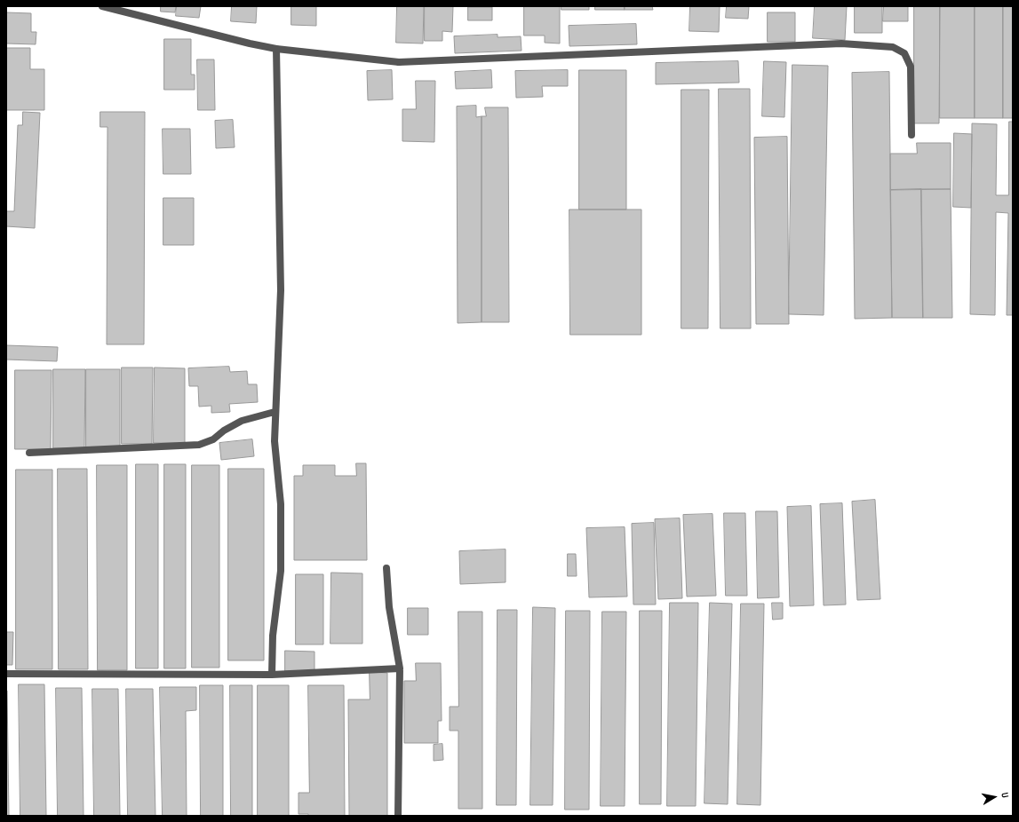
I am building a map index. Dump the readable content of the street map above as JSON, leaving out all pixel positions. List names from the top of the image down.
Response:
{
  "north": "right"
}
